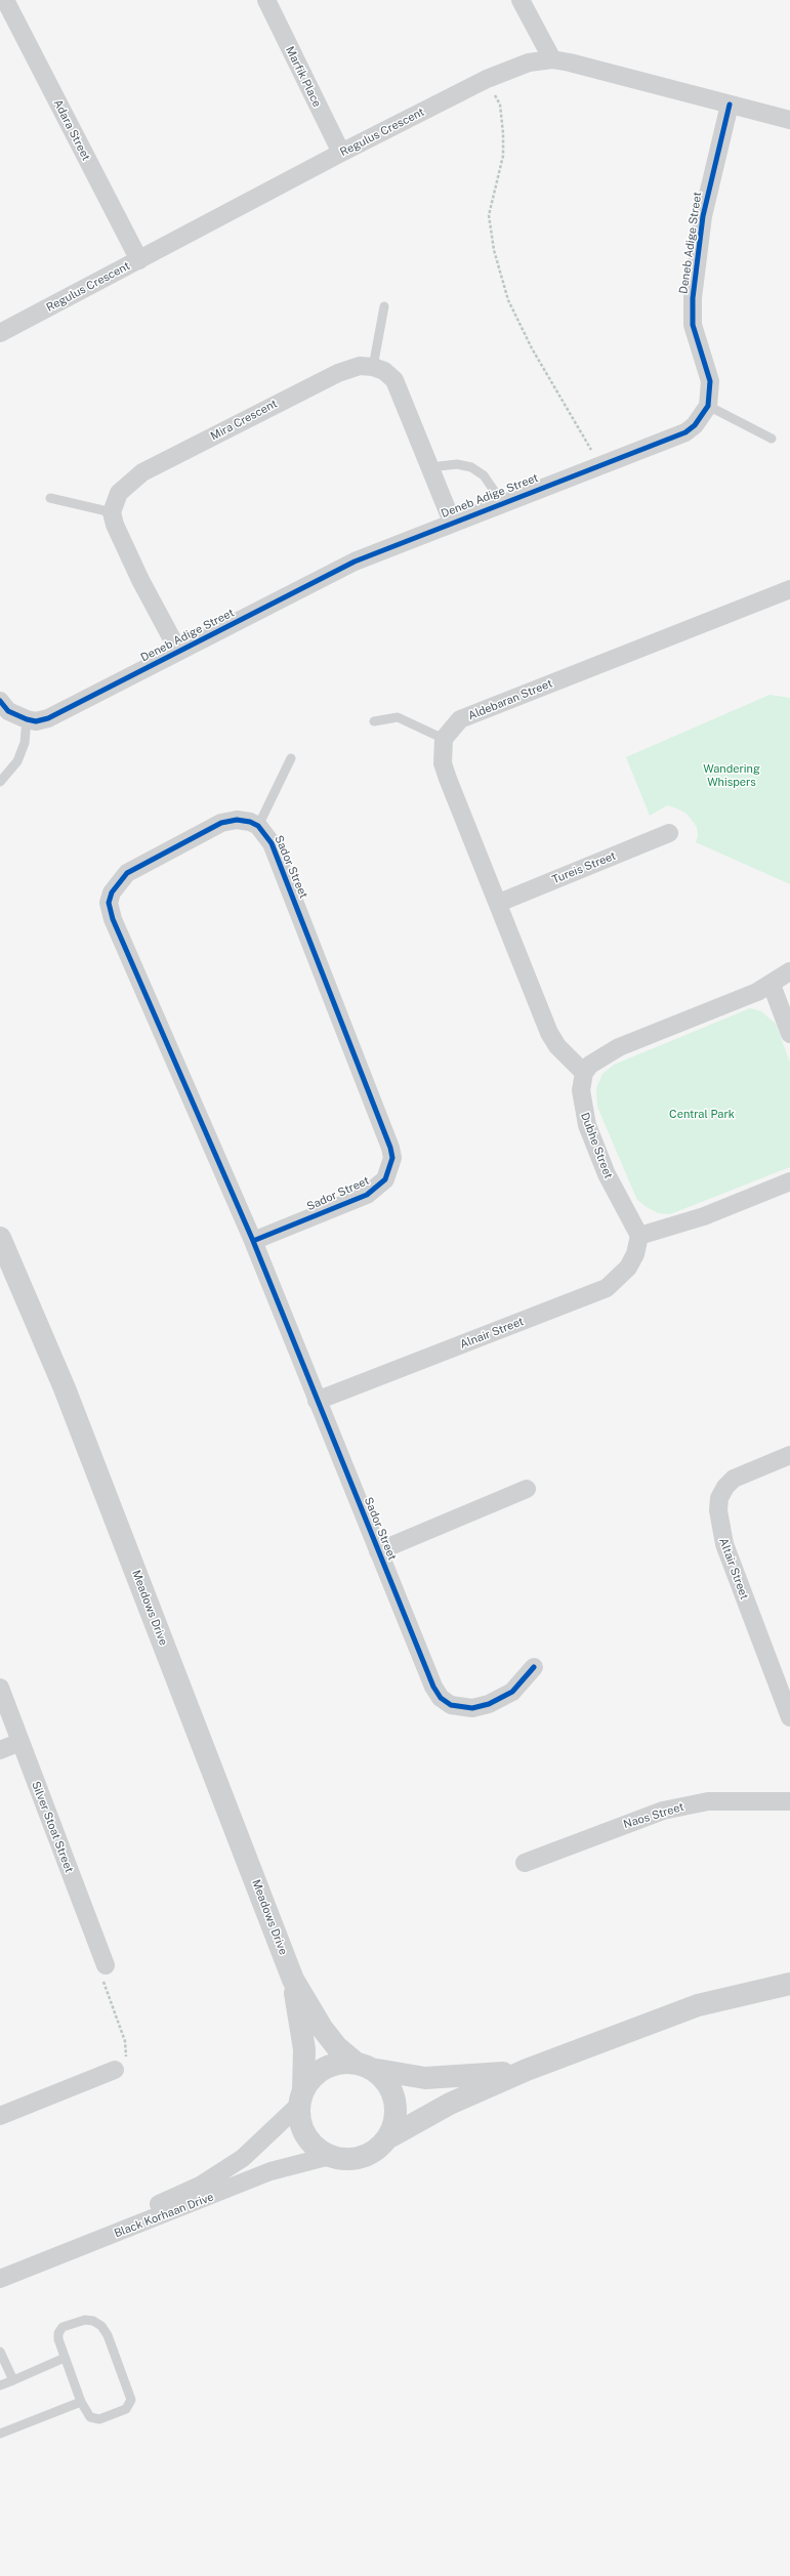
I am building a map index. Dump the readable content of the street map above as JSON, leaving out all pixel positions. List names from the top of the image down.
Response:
{
  "streets": {
    "street": [
      "Marfik Place",
      "Adara Street",
      "Regulus Crescent",
      "Deneb Adige Street",
      "Mira Crescent",
      "Aldebaran Street",
      "Sador Street",
      "Tureis Street",
      "Dubhe Street",
      "Alnair Street",
      "Altair Street",
      "Meadows Drive",
      "Naos Street",
      "Silver Stoat Street",
      "Black Korhaan Drive"
    ]
  },
  "crossings": [
    ["Marfik Place", "Regulus Crescent"],
    ["Adara Street", "Regulus Crescent"],
    ["Regulus Crescent", "Deneb Adige Street"],
    ["Sador Street", "Alnair Street"],
    ["Dubhe Street", "Alnair Street"],
    ["Meadows Drive", "Black Korhaan Drive"]
  ],
  "parks": ["Wandering Whispers", "Central Park"]
}
